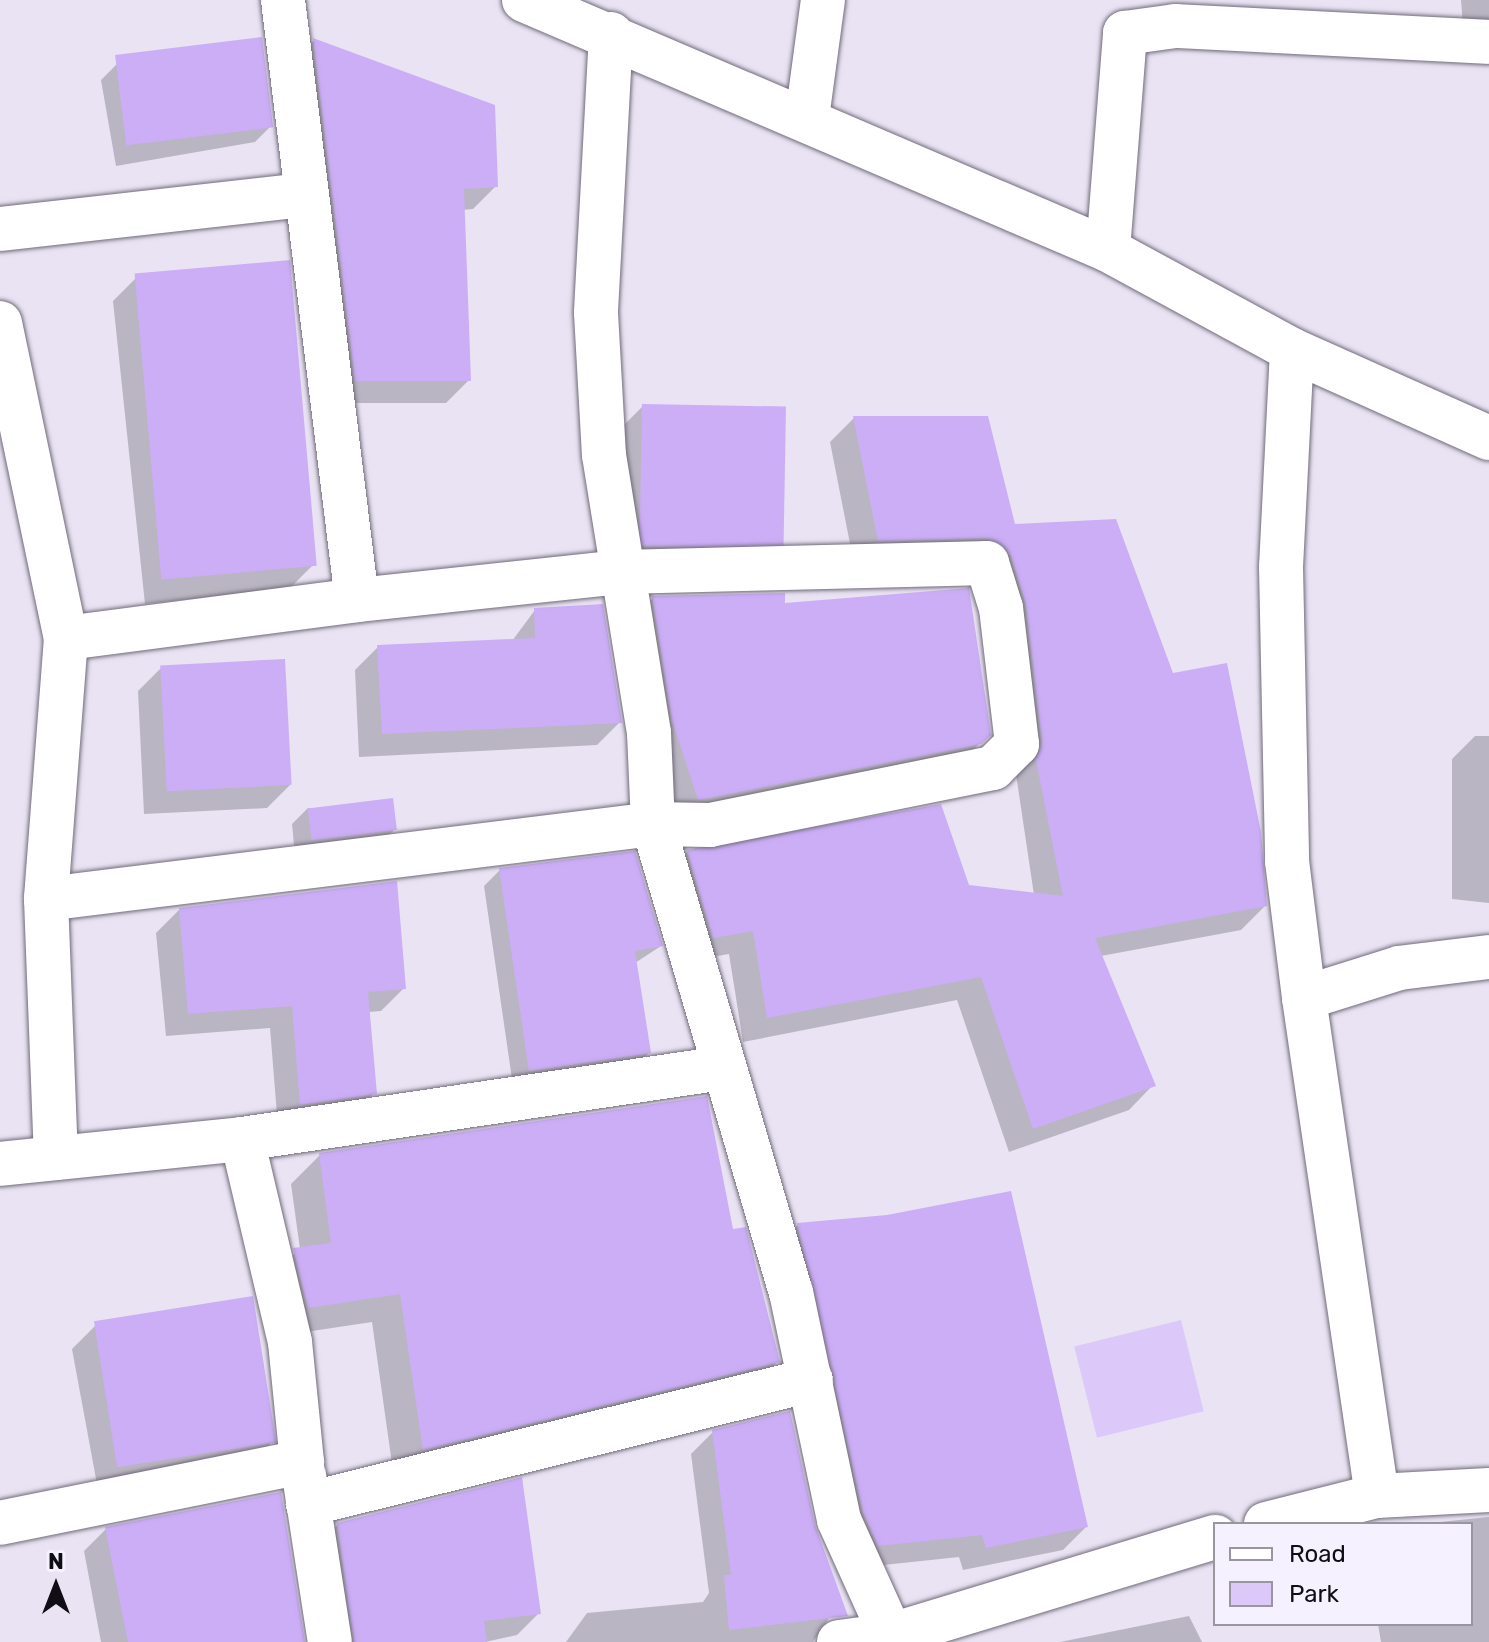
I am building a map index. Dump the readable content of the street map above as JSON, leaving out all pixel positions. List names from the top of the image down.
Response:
{
  "legend": ["Road", "Park"],
  "north": "top"
}
